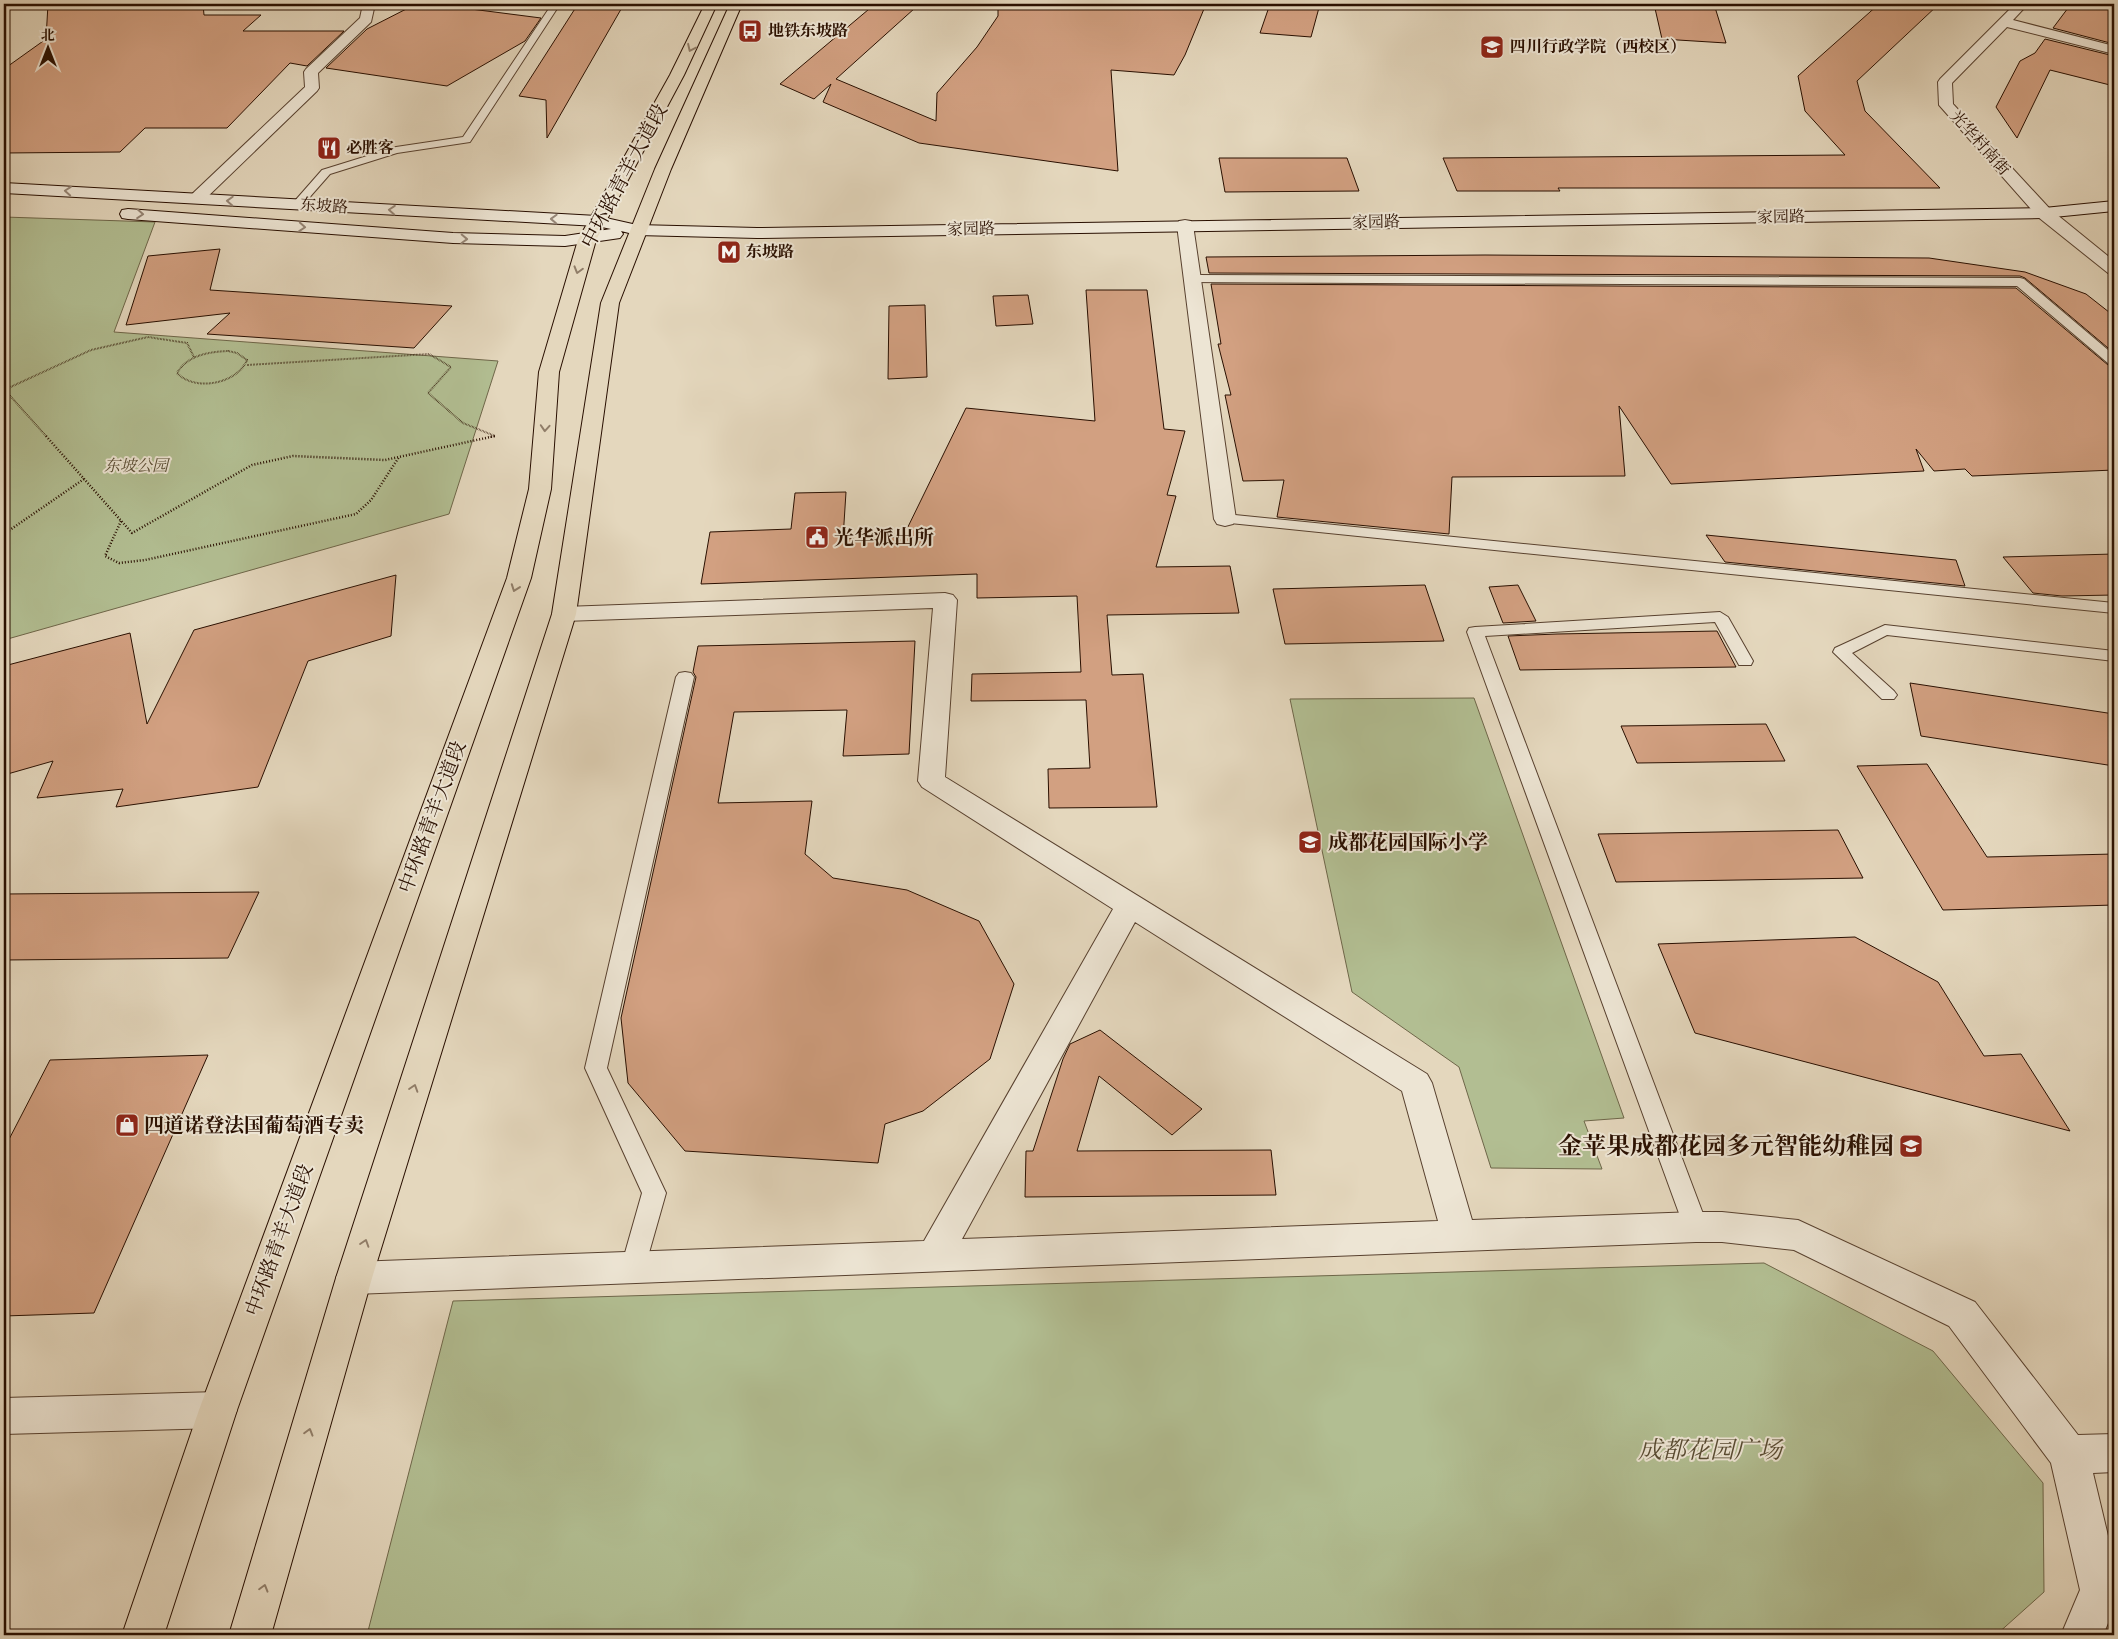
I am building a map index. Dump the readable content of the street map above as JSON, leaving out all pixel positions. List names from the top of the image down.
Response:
{
  "streets": {
    "main road": ["中环路青羊大道段"],
    "street": ["光华村南街", "东坡路", "家园路"]
  },
  "crossings": [
    ["光华村南街", "家园路"],
    ["中环路青羊大道段", "东坡路"],
    ["中环路青羊大道段", "家园路"],
    ["东坡路", "家园路"]
  ],
  "parks": ["东坡公园", "成都花园广场"],
  "places": {
    "bus stop": ["地铁东坡路"],
    "school or university": ["四川行政学院（西校区）", "成都花园国际小学", "金苹果成都花园多元智能幼稚园"],
    "restaurant": ["必胜客"],
    "metro station": ["东坡路"],
    "public building": ["光华派出所"],
    "shop": ["四道诺登法国葡萄酒专卖"]
  },
  "north": "top"
}
